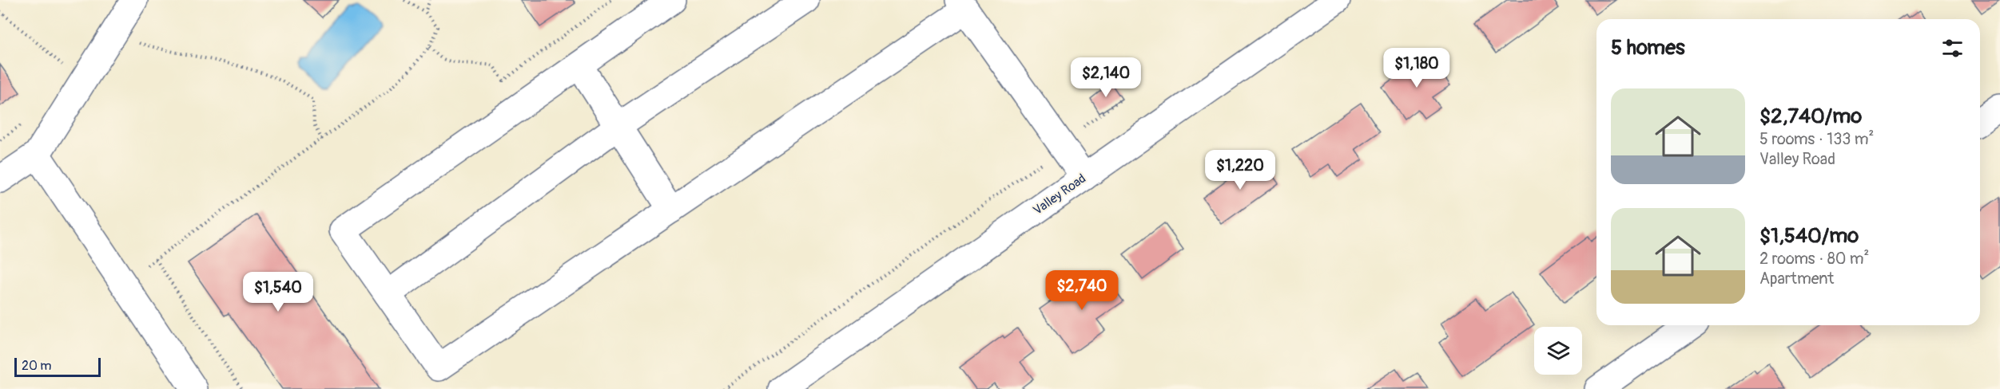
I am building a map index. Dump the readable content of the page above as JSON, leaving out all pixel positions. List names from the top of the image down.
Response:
{
  "streets": {
    "street": ["Valley Road"]
  },
  "scale_bar": "20 m",
  "page": {
    "heading": "5 homes",
    "price": [
      "$1,180",
      "$2,140",
      "$1,220",
      "$2,740",
      "$1,540"
    ],
    "list": [
      {
        "name": "$2,740/mo",
        "note": "5 rooms · 133 m² · Valley Road"
      },
      {
        "name": "$1,540/mo",
        "note": "2 rooms · 80 m² · Apartment"
      }
    ],
    "scale": "20 m"
  }
}
